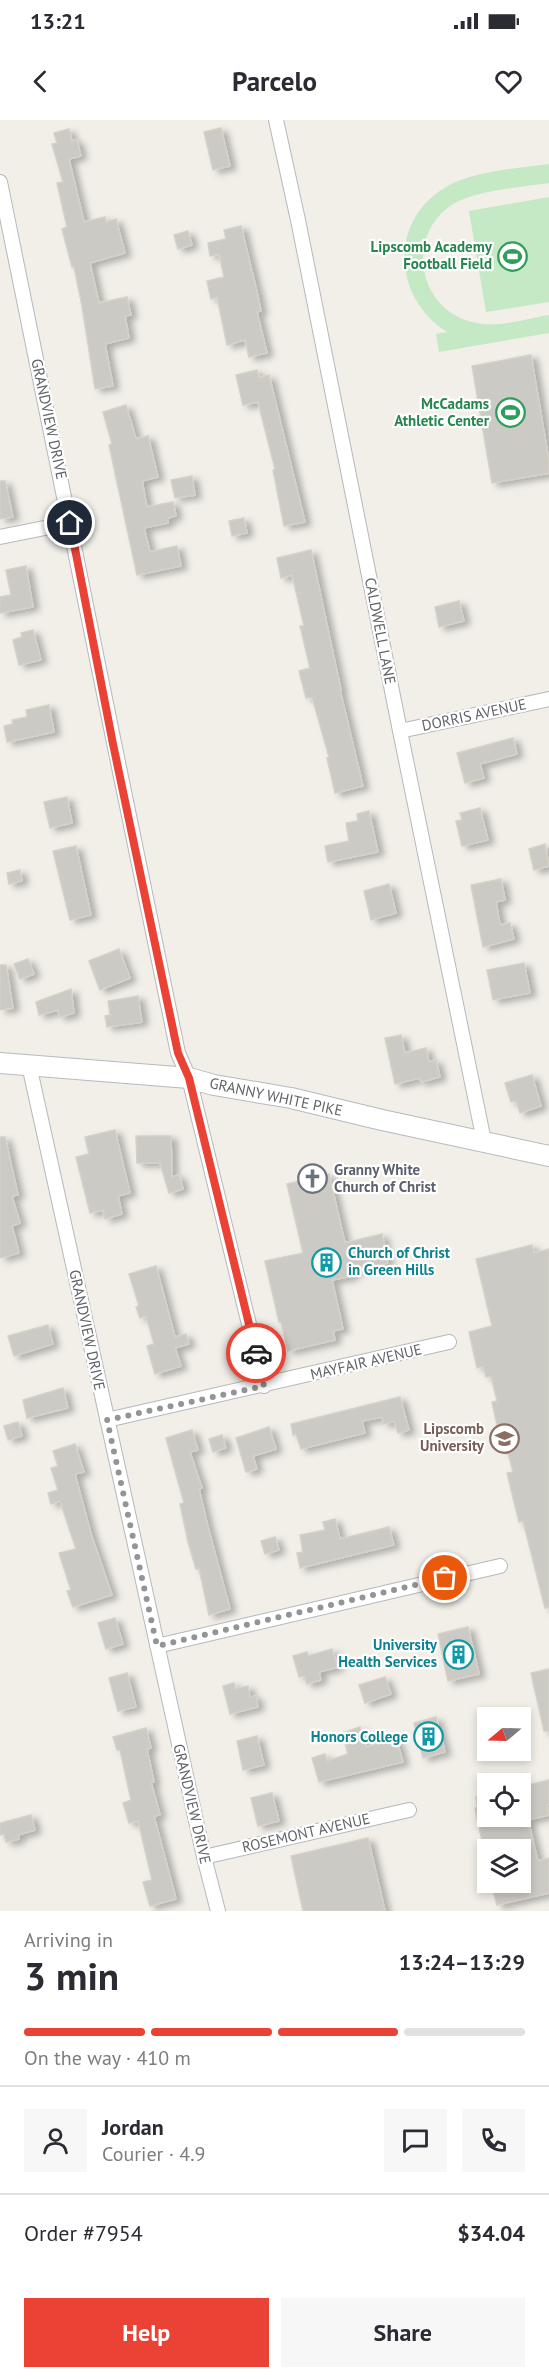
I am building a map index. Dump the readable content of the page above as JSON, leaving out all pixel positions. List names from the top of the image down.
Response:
{
  "streets": {
    "main road": ["GRANNY WHITE PIKE"],
    "street": [
      "GRANDVIEW DRIVE",
      "CALDWELL LANE",
      "DORRIS AVENUE",
      "MAYFAIR AVENUE",
      "ROSEMONT AVENUE"
    ]
  },
  "crossings": [
    ["GRANDVIEW DRIVE", "GRANNY WHITE PIKE"],
    ["GRANDVIEW DRIVE", "MAYFAIR AVENUE"],
    ["GRANDVIEW DRIVE", "ROSEMONT AVENUE"],
    ["CALDWELL LANE", "DORRIS AVENUE"],
    ["CALDWELL LANE", "GRANNY WHITE PIKE"]
  ],
  "places": {
    "sports": ["Lipscomb Academy Football Field", "McCadams Athletic Center"],
    "church": ["Granny White Church of Christ"],
    "building": ["Church of Christ in Green Hills", "University Health Services", "Honors College"],
    "school or university": ["Lipscomb University"]
  },
  "north": "left",
  "page": {
    "status": "13:21",
    "header": "Parcelo",
    "heading": ["3 min", "Arriving in", "13:24–13:29"],
    "panel": [
      "Jordan",
      "Courier · 4.9",
      "Order #7954",
      "$34.04"
    ],
    "bar": "On the way · 410 m",
    "buttons": ["Help", "Share"]
  }
}
